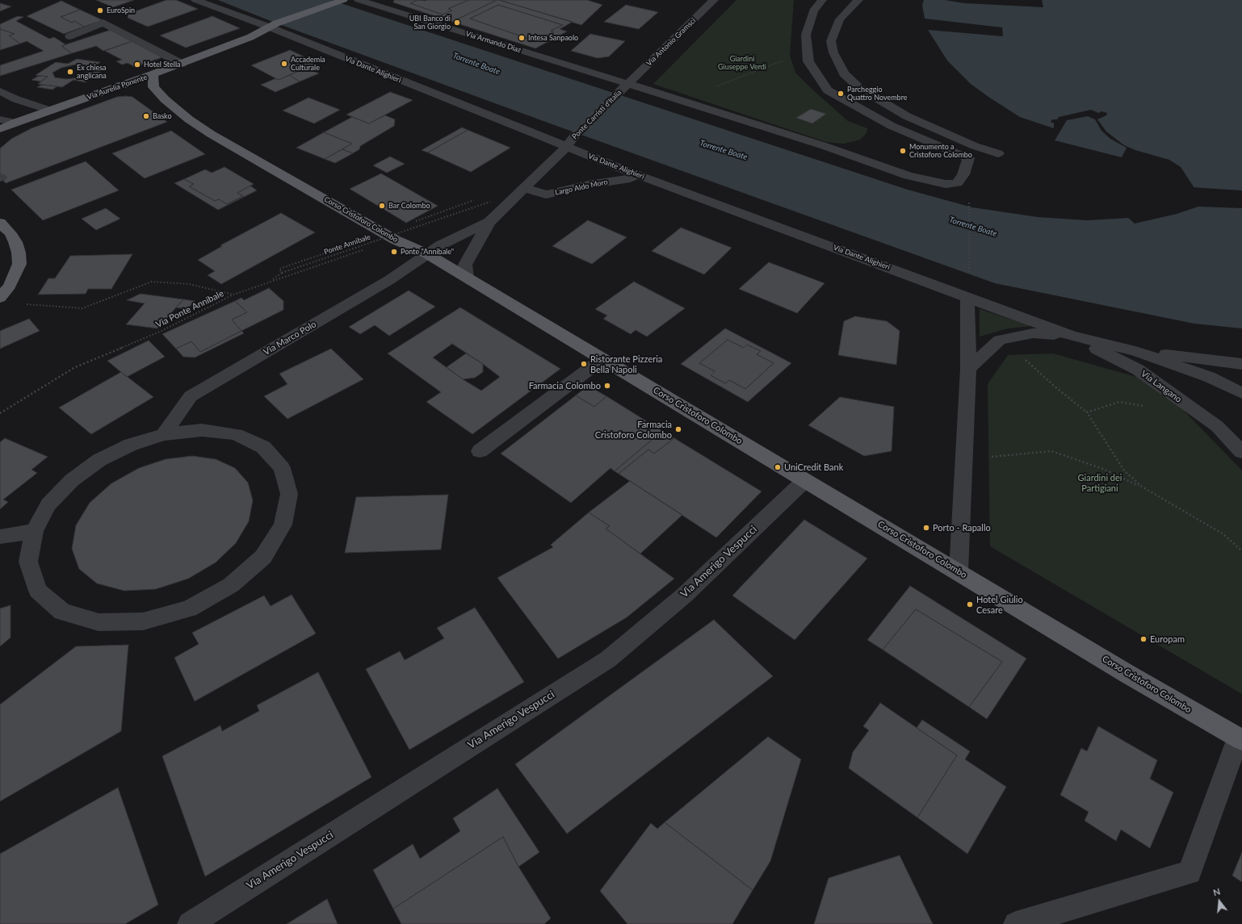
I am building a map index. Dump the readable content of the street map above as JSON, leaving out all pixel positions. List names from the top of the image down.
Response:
{
  "streets": {
    "main road": ["Via Aurelia Ponente", "Corso Cristoforo Colombo"],
    "street": [
      "Via Armando Diaz",
      "Via Antonio Gramsci",
      "Via Dante Alighieri",
      "Ponte Carristi d'Italia",
      "Largo Aldo Moro",
      "Via Marco Polo",
      "Via Langano",
      "Via Amerigo Vespucci"
    ],
    "path": ["Ponte Annibale", "Via Ponte Annibale"]
  },
  "crossings": [
    ["Via Armando Diaz", "Via Antonio Gramsci"],
    ["Via Armando Diaz", "Ponte Carristi d'Italia"],
    ["Via Antonio Gramsci", "Ponte Carristi d'Italia"],
    ["Via Dante Alighieri", "Via Aurelia Ponente"],
    ["Via Dante Alighieri", "Ponte Carristi d'Italia"],
    ["Via Dante Alighieri", "Largo Aldo Moro"],
    ["Via Dante Alighieri", "Via Langano"],
    ["Via Aurelia Ponente", "Corso Cristoforo Colombo"],
    ["Ponte Carristi d'Italia", "Largo Aldo Moro"],
    ["Ponte Carristi d'Italia", "Ponte Annibale"],
    ["Ponte Carristi d'Italia", "Via Marco Polo"],
    ["Largo Aldo Moro", "Ponte Annibale"],
    ["Corso Cristoforo Colombo", "Via Ponte Annibale"],
    ["Corso Cristoforo Colombo", "Via Marco Polo"],
    ["Corso Cristoforo Colombo", "Via Amerigo Vespucci"]
  ],
  "water": ["Torrente Boate"],
  "parks": ["Giardini Giuseppe Verdi", "Giardini dei Partigiani"],
  "places": [
    "EuroSpin",
    "UBI Banco di San Giorgio",
    "Intesa Sanpaolo",
    "Accademia Culturale",
    "Hotel Stella",
    "Ex chiesa anglicana",
    "Parcheggio Quattro Novembre",
    "Basko",
    "Monumento a Cristoforo Colombo",
    "Bar Colombo",
    "Ponte \"Annibale\"",
    "Ristorante Pizzeria Bella Napoli",
    "Farmacia Colombo",
    "Farmacia Cristoforo Colombo",
    "UniCredit Bank",
    "Porto - Rapallo",
    "Hotel Giulio Cesare",
    "Europam"
  ],
  "north": "top"
}
